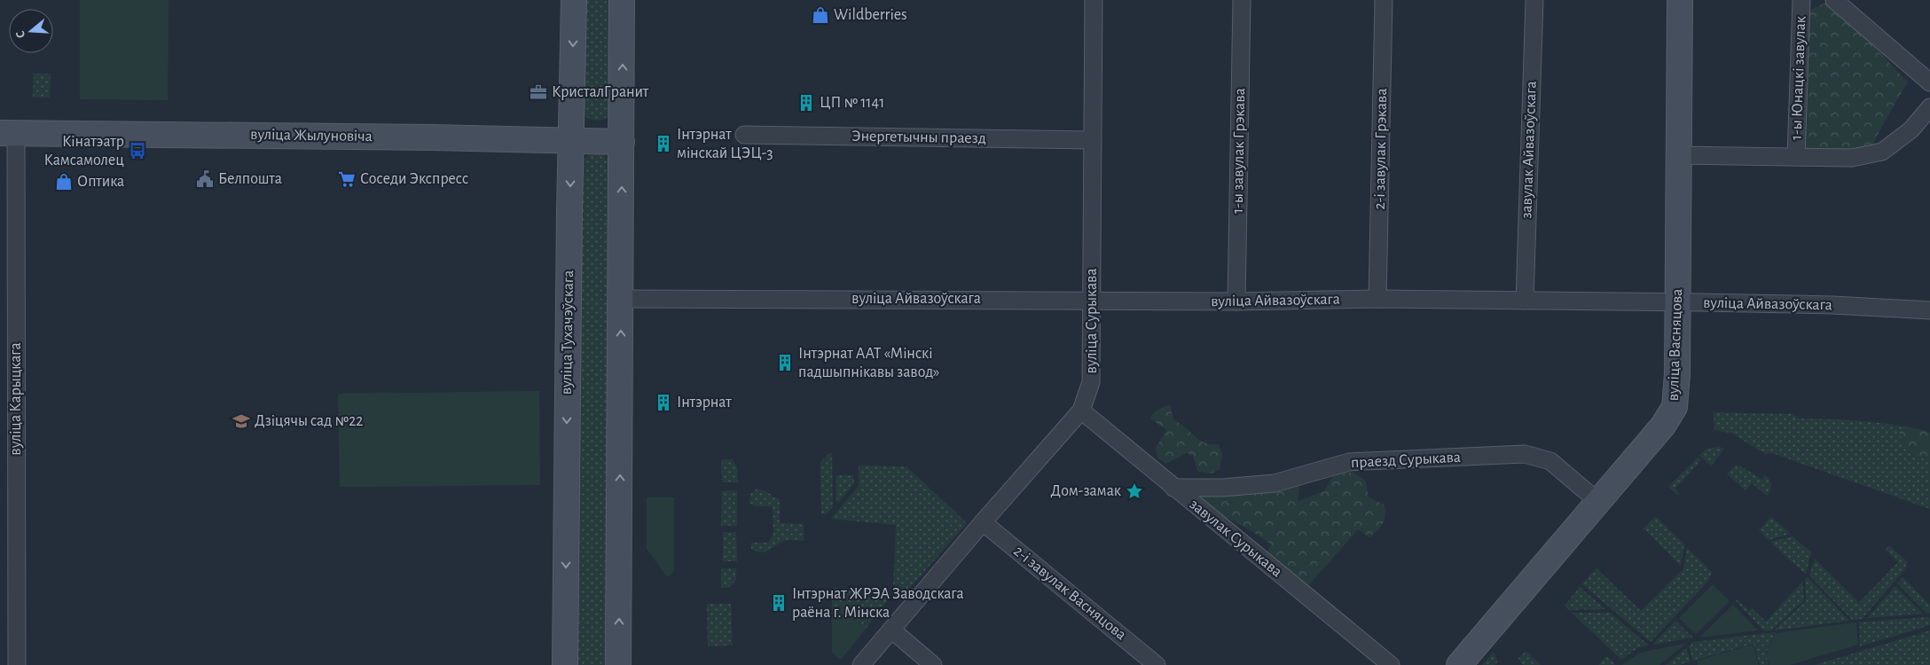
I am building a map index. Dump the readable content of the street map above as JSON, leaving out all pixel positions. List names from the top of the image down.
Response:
{
  "streets": {
    "main road": ["вуліца Жылуновіча", "вуліца Тухачэўскага", "вуліца Васняцова"],
    "street": [
      "1-ы Юнацкі завулак",
      "Энергетычны праезд",
      "2-і завулак Грэкава",
      "завулак Айвазоўскага",
      "1-ы завулак Грэкава",
      "вуліца Айвазоўскага",
      "вуліца Сурыкава",
      "вуліца Карыцкага",
      "праезд Сурыкава",
      "завулак Сурыкава",
      "2-і завулак Васняцова"
    ]
  },
  "crossings": [
    ["1-ы Юнацкі завулак", "вуліца Васняцова"],
    ["вуліца Жылуновіча", "вуліца Тухачэўскага"],
    ["вуліца Жылуновіча", "вуліца Карыцкага"],
    ["Энергетычны праезд", "вуліца Сурыкава"],
    ["2-і завулак Грэкава", "вуліца Айвазоўскага"],
    ["завулак Айвазоўскага", "вуліца Айвазоўскага"],
    ["1-ы завулак Грэкава", "вуліца Айвазоўскага"],
    ["вуліца Айвазоўскага", "вуліца Сурыкава"],
    ["вуліца Айвазоўскага", "вуліца Васняцова"],
    ["вуліца Сурыкава", "завулак Сурыкава"],
    ["вуліца Сурыкава", "2-і завулак Васняцова"],
    ["вуліца Васняцова", "праезд Сурыкава"],
    ["праезд Сурыкава", "завулак Сурыкава"]
  ],
  "places": {
    "shop": ["Wildberries", "Оптика"],
    "office": ["КристалГранит"],
    "building": [
      "ЦП № 1141",
      "Інтэрнат мінскай ЦЭЦ-3",
      "Інтэрнат ААТ «Мінскі падшыпнікавы завод»",
      "Інтэрнат",
      "Інтэрнат ЖРЭА Заводскага раёна г. Мінска"
    ],
    "bus stop": ["Кінатэатр Камсамолец"],
    "public building": ["Белпошта"],
    "supermarket": ["Соседи Экспресс"],
    "school or university": ["Дзіцячы сад №22"],
    "place": ["Дом-замак"]
  },
  "north": "left"
}
